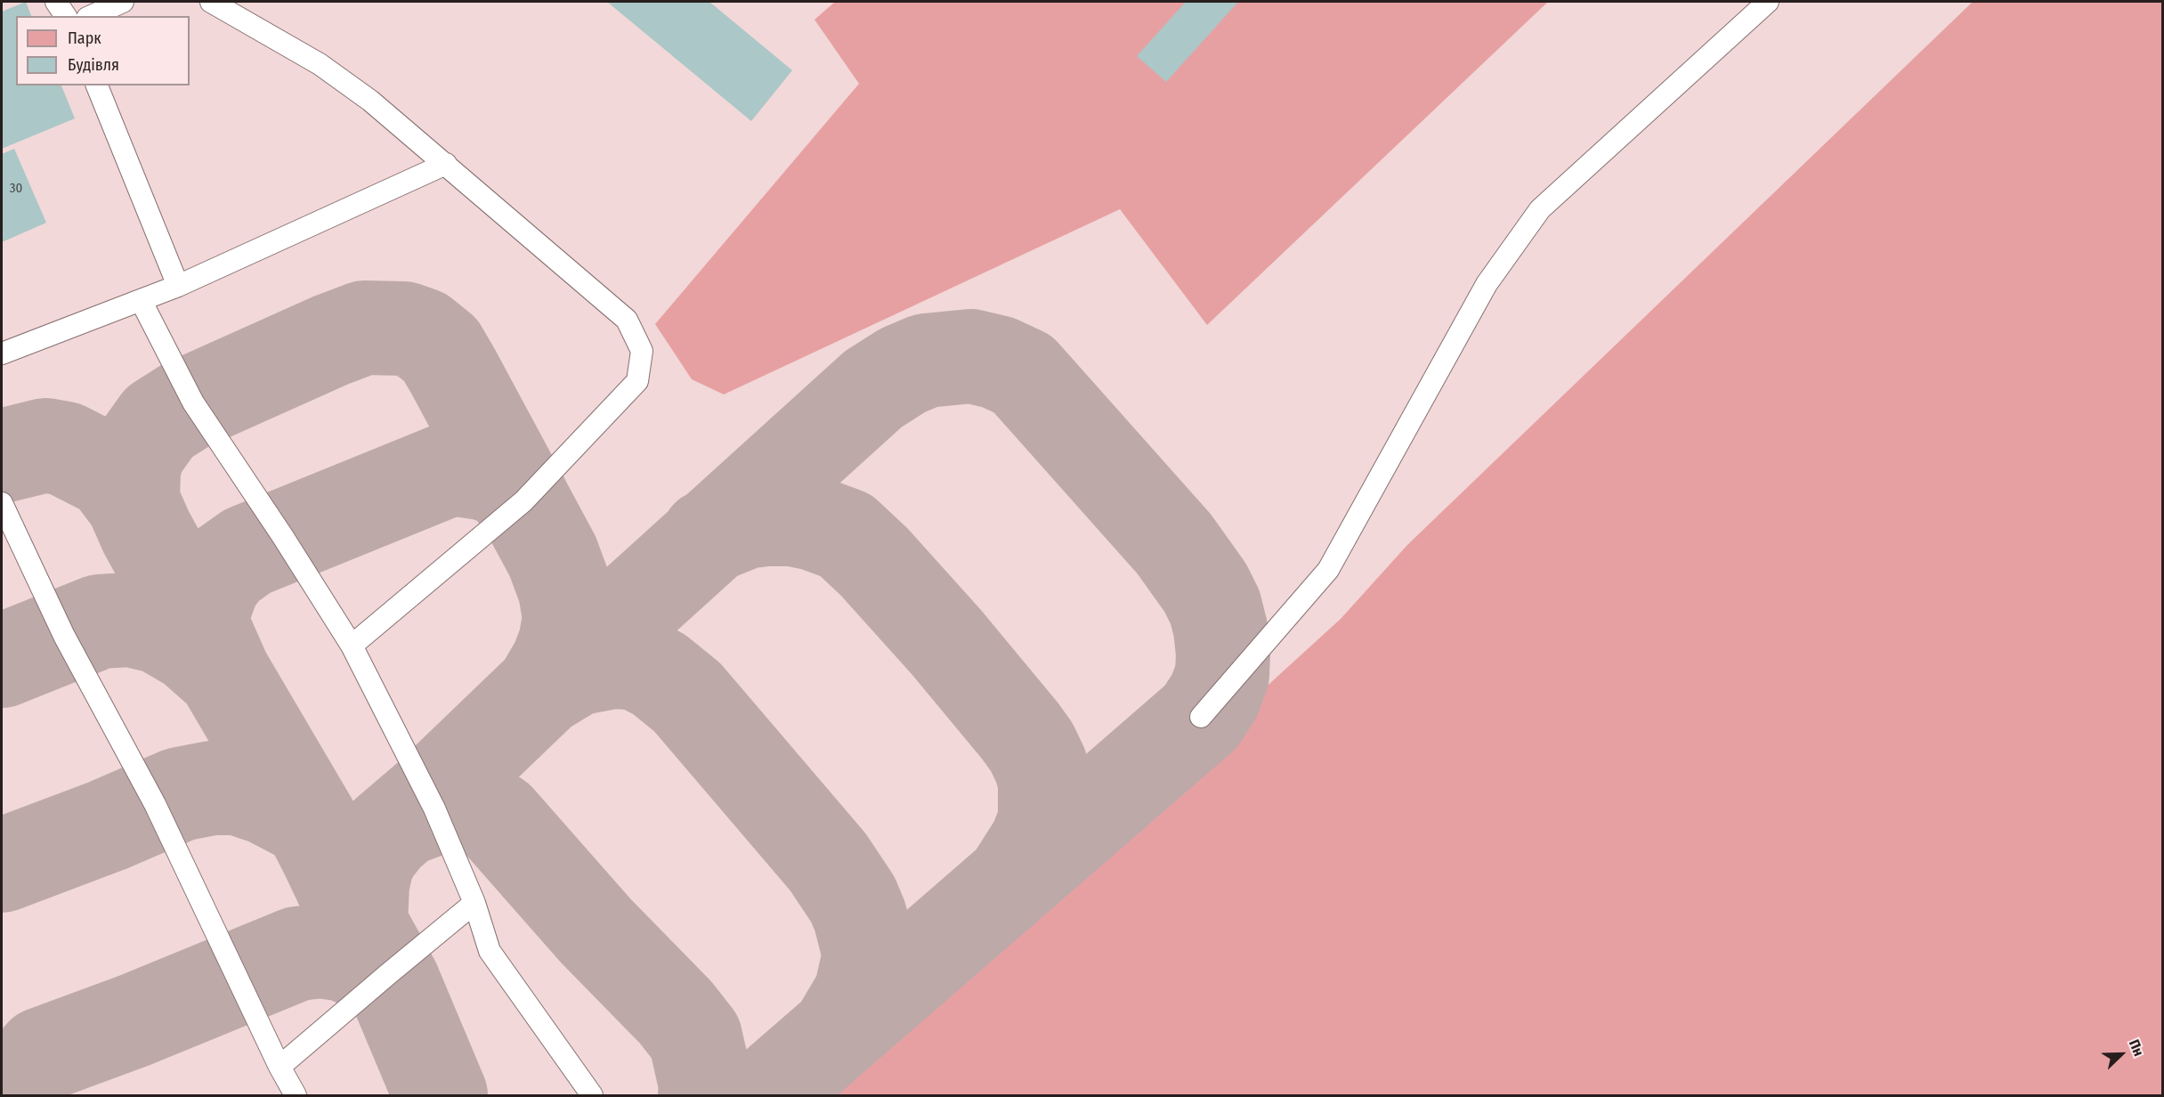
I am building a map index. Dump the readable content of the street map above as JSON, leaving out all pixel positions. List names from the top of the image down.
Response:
{
  "house_numbers": ["30"],
  "legend": ["Парк", "Будівля"],
  "north": "top right"
}
